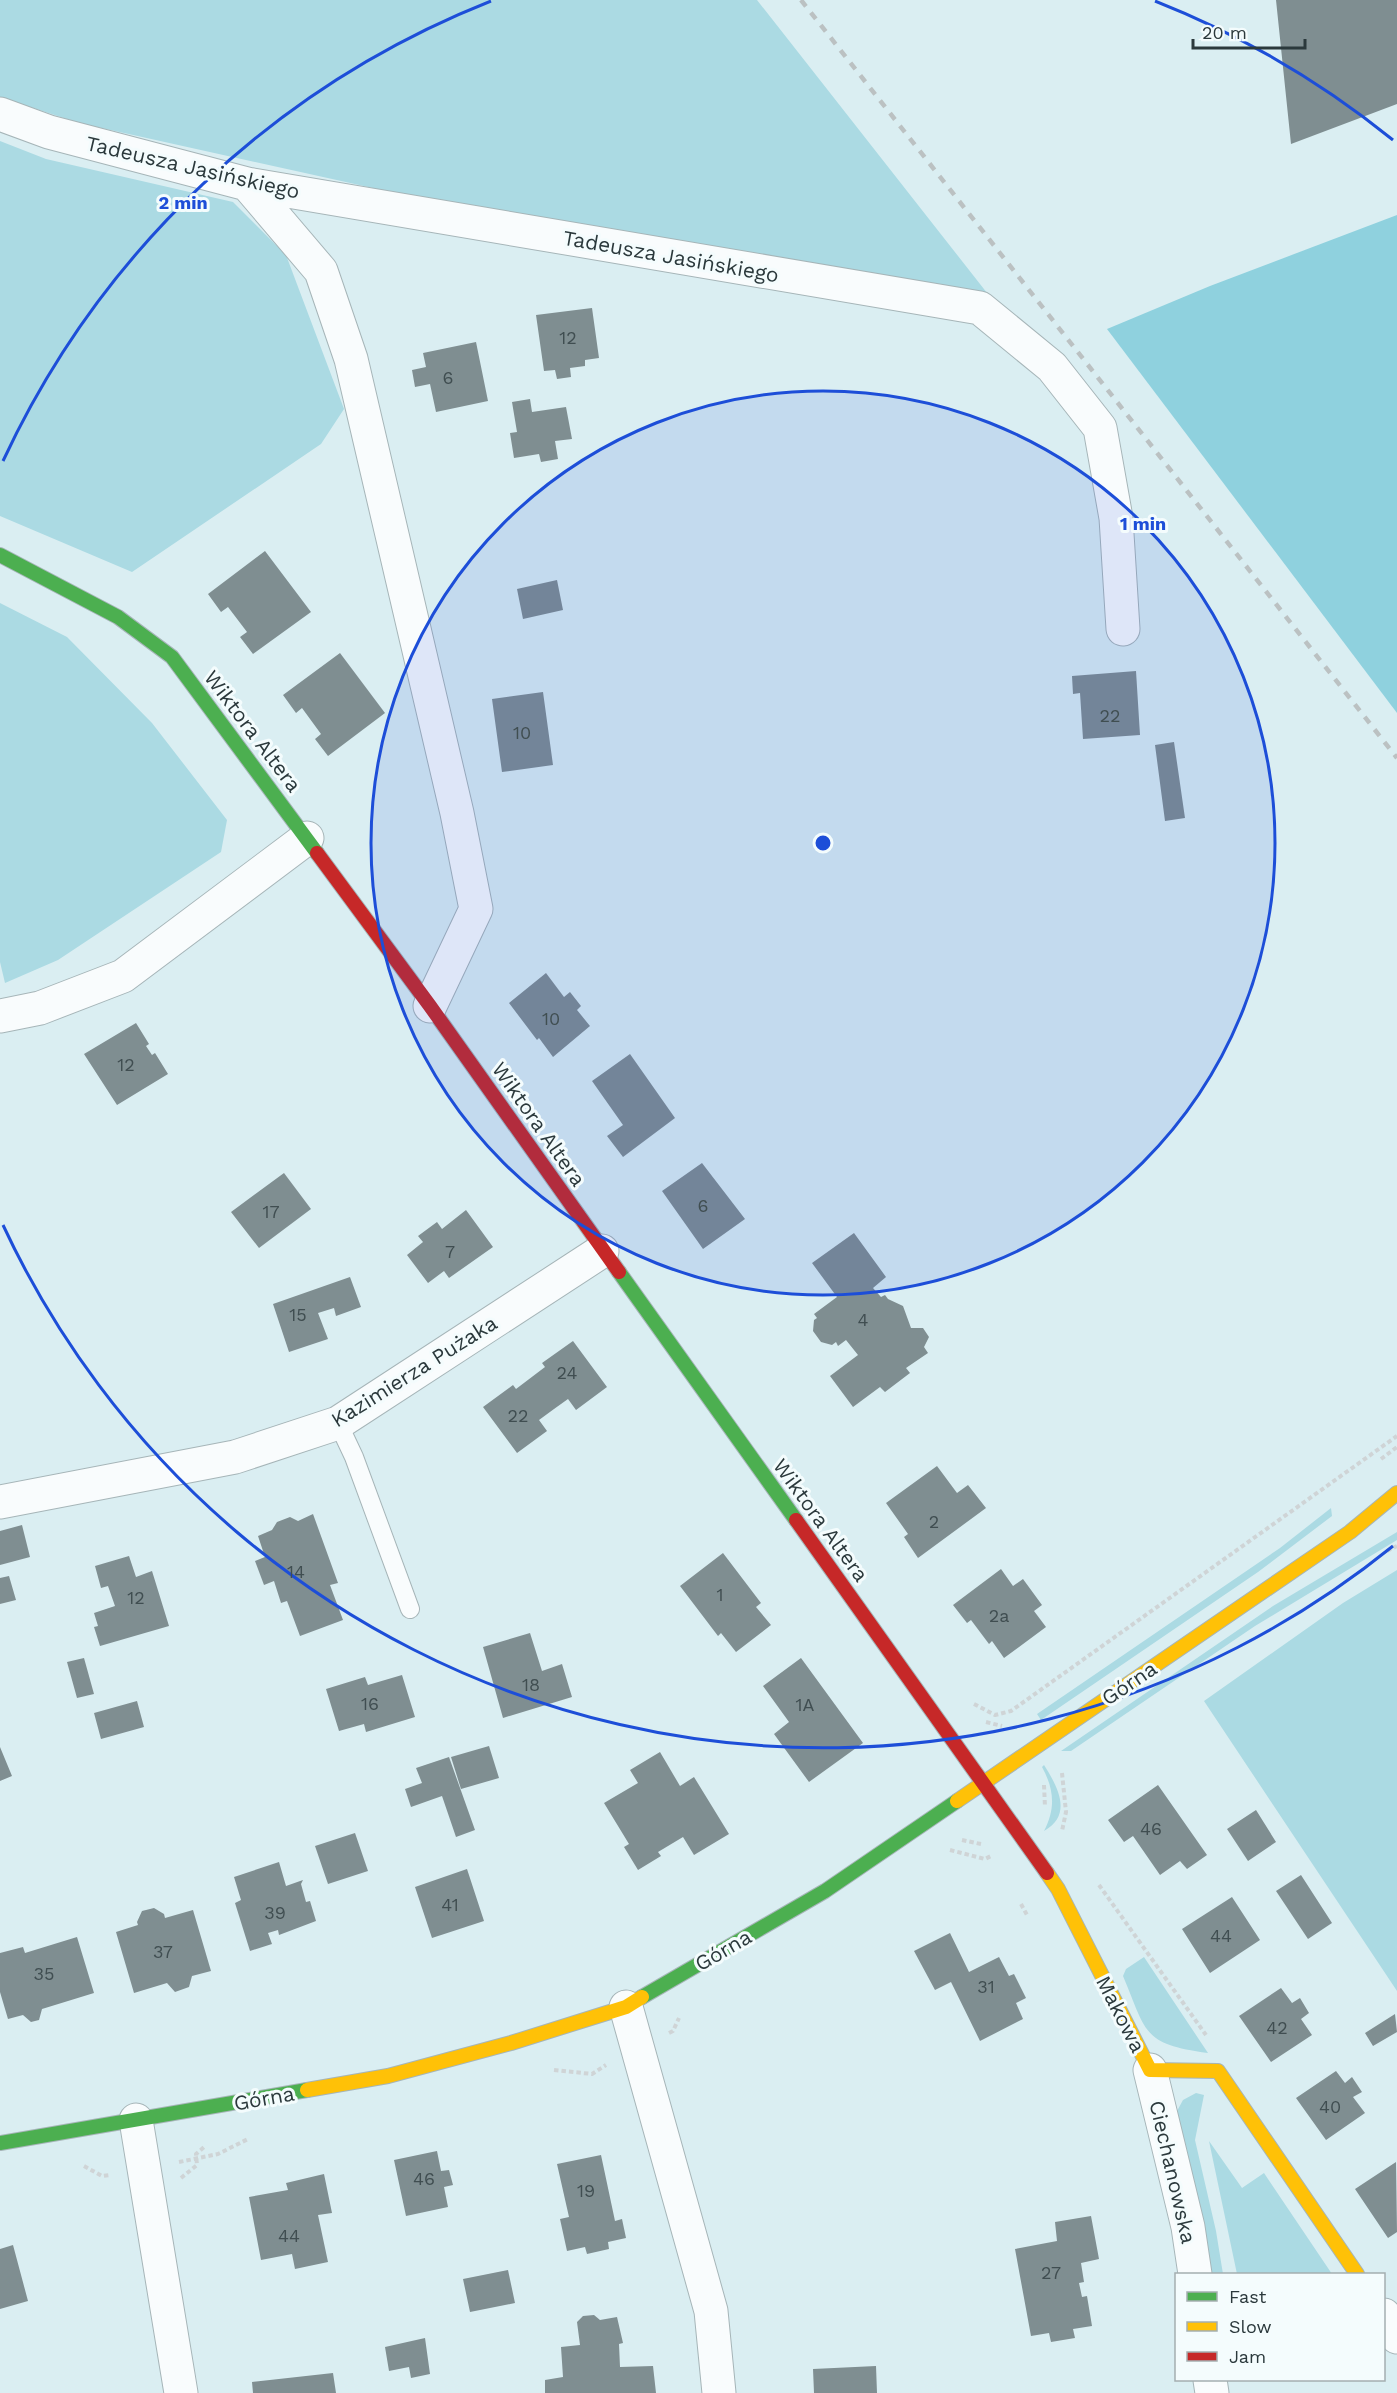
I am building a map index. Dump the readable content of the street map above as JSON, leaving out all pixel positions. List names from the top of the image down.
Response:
{
  "streets": {
    "street": [
      "Tadeusza Jasińskiego",
      "Wiktora Altera",
      "Kazimierza Pużaka",
      "Górna",
      "Makowa",
      "Ciechanowska"
    ]
  },
  "crossings": [
    ["Wiktora Altera", "Kazimierza Pużaka"],
    ["Wiktora Altera", "Górna"],
    ["Wiktora Altera", "Makowa"],
    ["Górna", "Makowa"],
    ["Makowa", "Ciechanowska"]
  ],
  "house_numbers": [
    "12",
    "6",
    "22",
    "10",
    "10",
    "12",
    "6",
    "17",
    "7",
    "15",
    "4",
    "24",
    "22",
    "2",
    "14",
    "1",
    "12",
    "2a",
    "18",
    "16",
    "1A",
    "46",
    "41",
    "39",
    "44",
    "37",
    "35",
    "31",
    "42",
    "40",
    "46",
    "19",
    "44",
    "27"
  ],
  "legend": ["Fast", "Slow", "Jam"],
  "scale_bar": "20 m",
  "rings": ["2 min", "1 min"]
}
